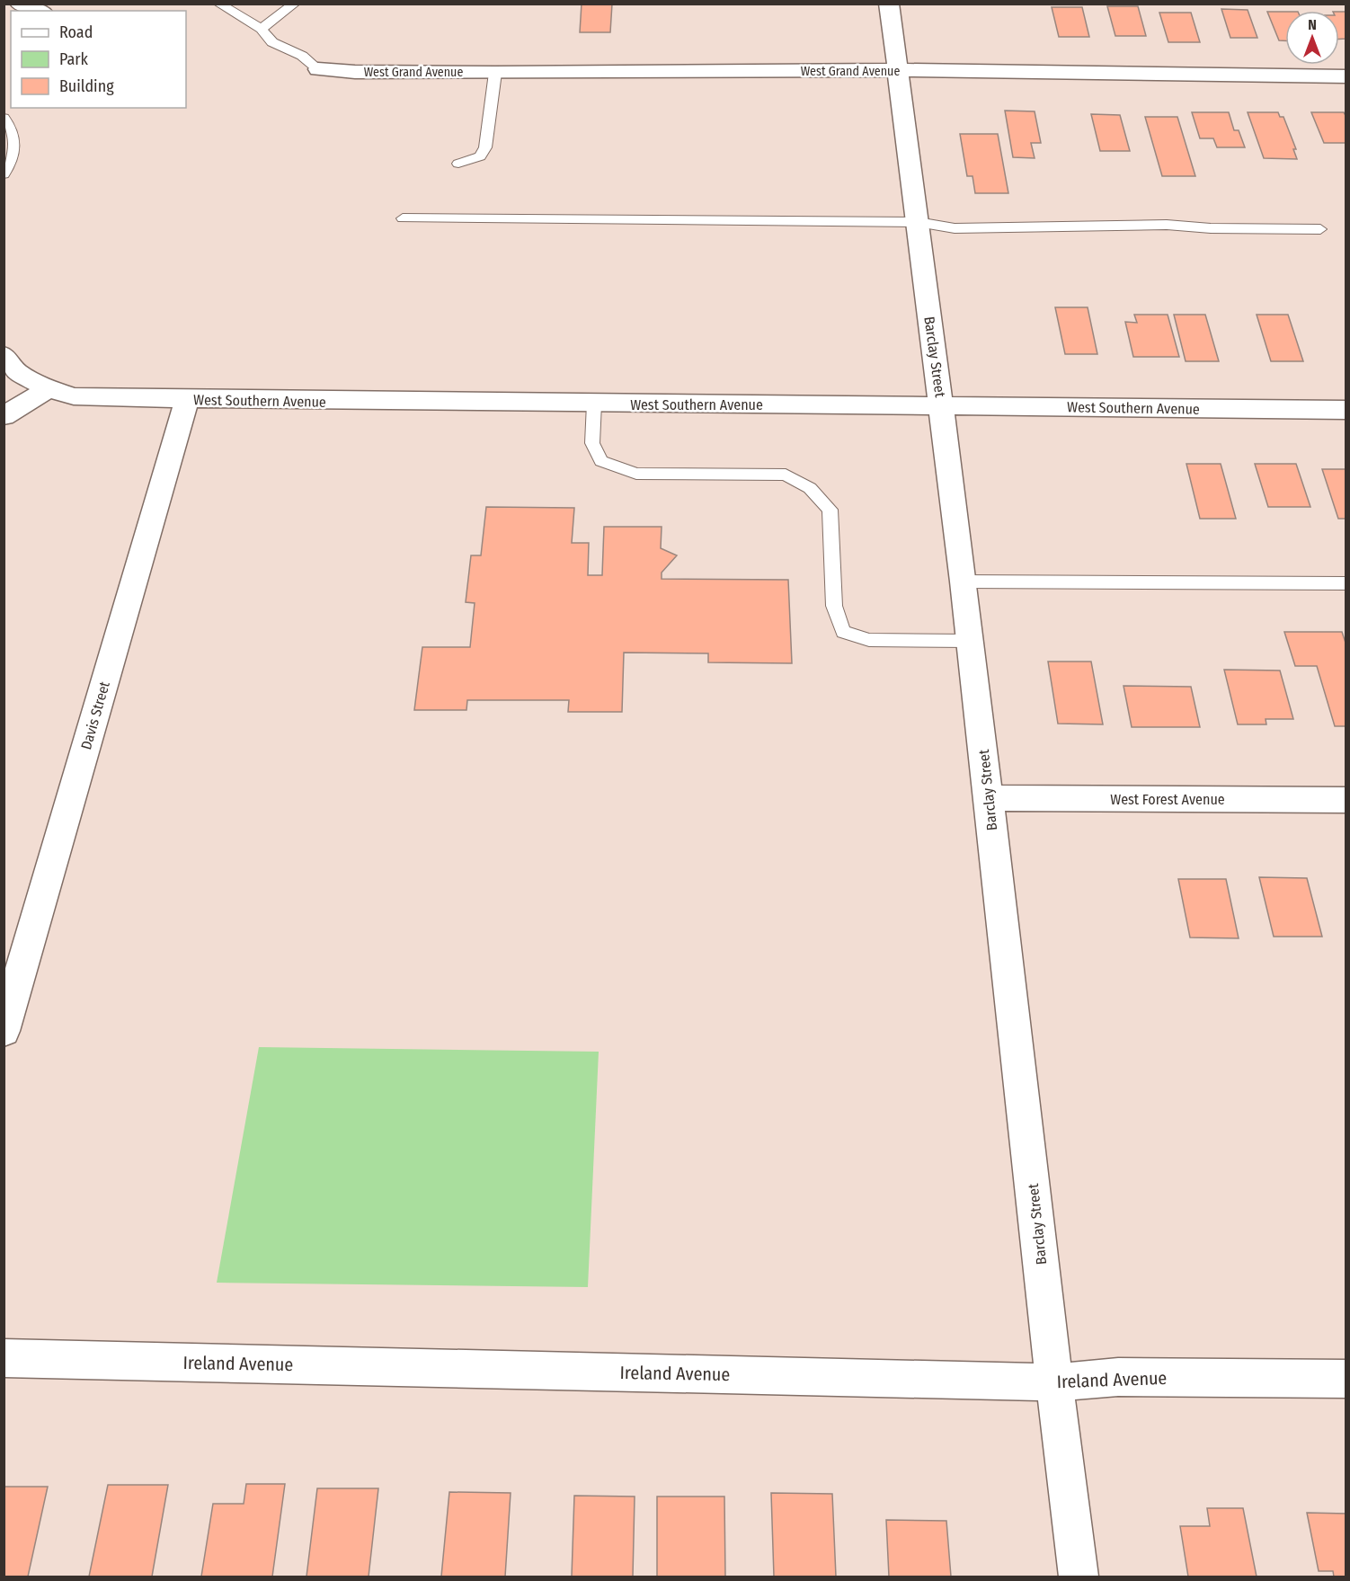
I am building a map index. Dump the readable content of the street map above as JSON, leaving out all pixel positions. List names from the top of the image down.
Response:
{
  "streets": {
    "street": [
      "West Grand Avenue",
      "Barclay Street",
      "West Southern Avenue",
      "Davis Street",
      "West Forest Avenue",
      "Ireland Avenue"
    ]
  },
  "crossings": [
    ["West Grand Avenue", "Barclay Street"],
    ["Barclay Street", "West Southern Avenue"],
    ["Barclay Street", "West Forest Avenue"],
    ["Barclay Street", "Ireland Avenue"],
    ["West Southern Avenue", "Davis Street"]
  ],
  "legend": ["Road", "Park", "Building"],
  "north": "top"
}
